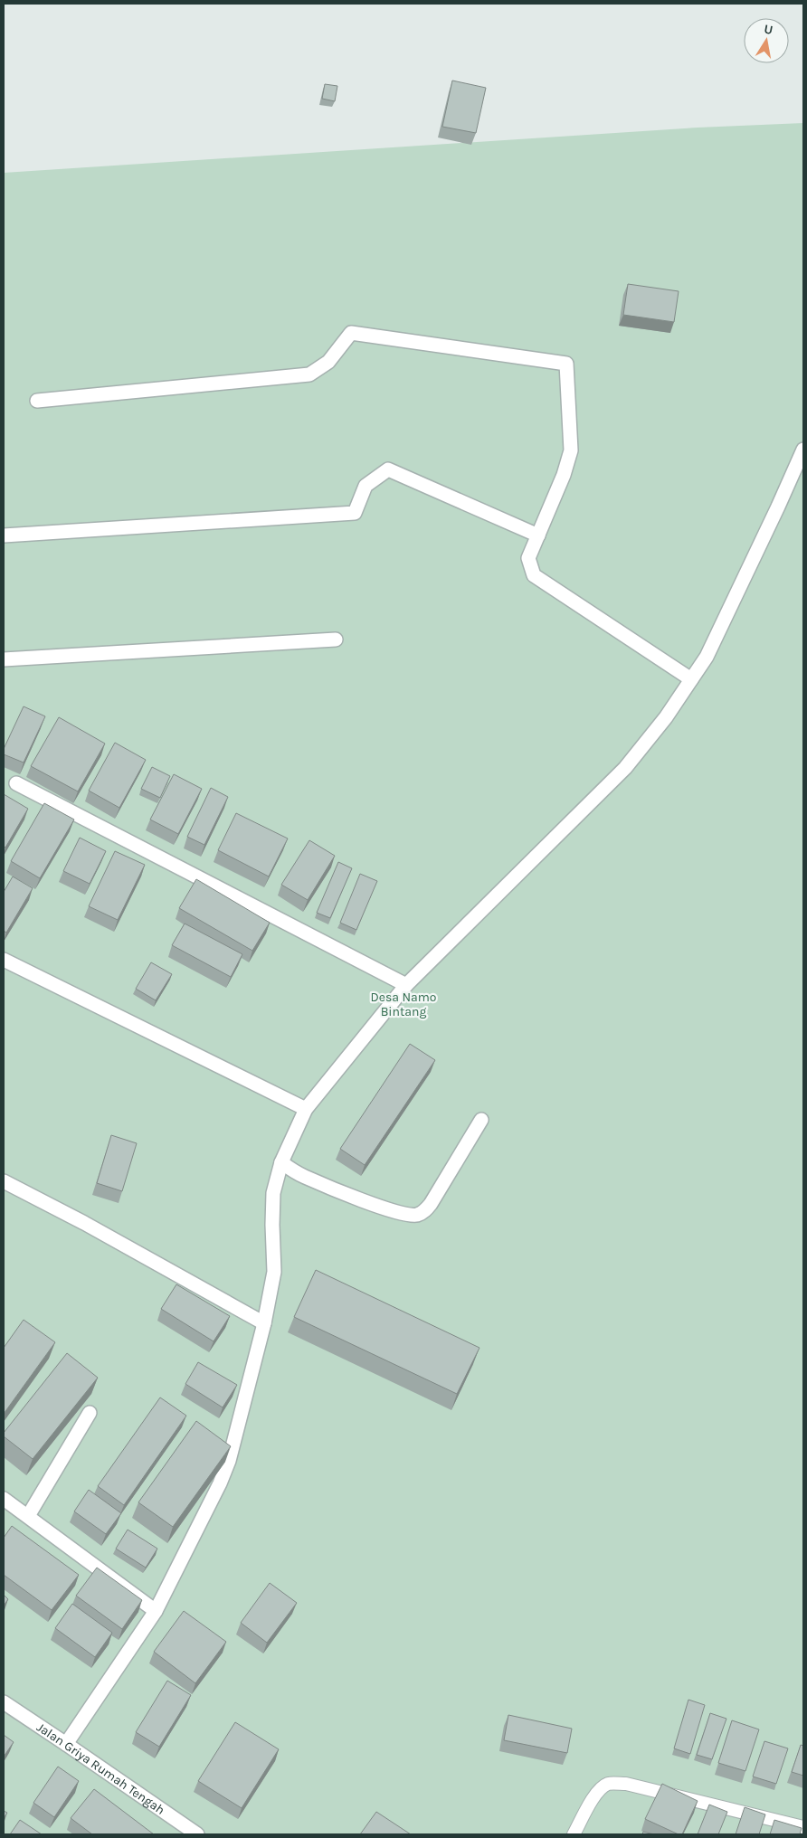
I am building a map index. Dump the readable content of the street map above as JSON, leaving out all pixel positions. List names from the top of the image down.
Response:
{
  "streets": {
    "street": ["Jalan Griya Rumah Tengah"]
  },
  "parks": ["Desa Namo Bintang"],
  "north": "top"
}
